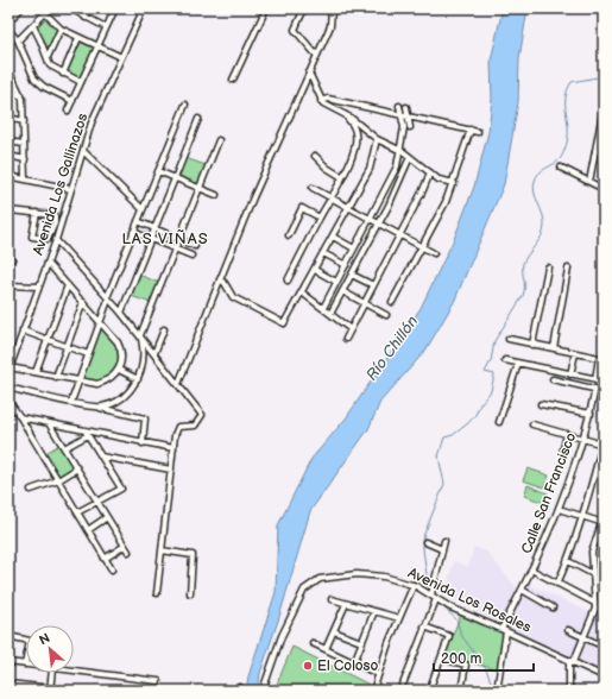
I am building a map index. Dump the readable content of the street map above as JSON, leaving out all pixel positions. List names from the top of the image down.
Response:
{
  "streets": {
    "street": ["Avenida Los Gallinazos", "Calle San Francisco", "Avenida Los Rosales"]
  },
  "crossings": [
    ["Calle San Francisco", "Avenida Los Rosales"]
  ],
  "districts": ["LAS VIÑAS"],
  "water": ["Río Chillón"],
  "places": ["El Coloso"],
  "scale_bar": "200 m",
  "north": "top left"
}
